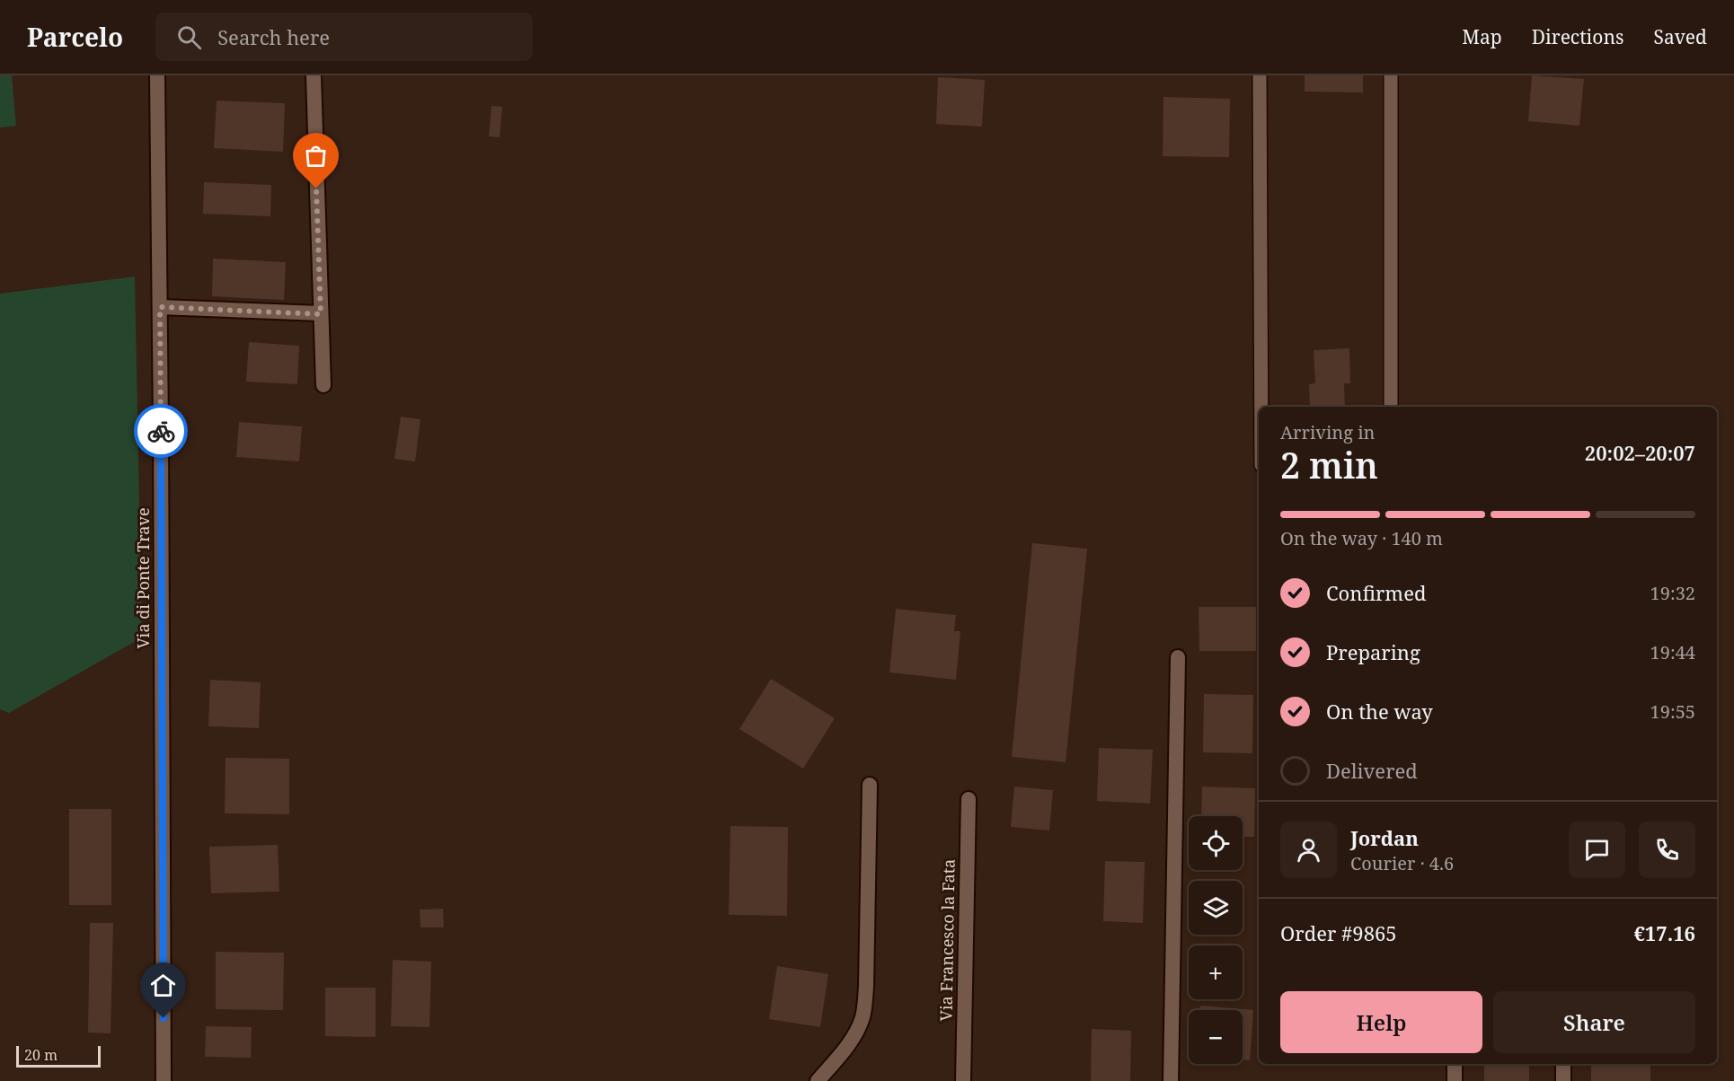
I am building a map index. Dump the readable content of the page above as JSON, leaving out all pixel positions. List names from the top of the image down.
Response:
{
  "streets": {
    "street": ["Via di Ponte Trave", "Via Francesco la Fata"]
  },
  "scale_bar": "20 m",
  "page": {
    "header": "Parcelo",
    "search": "Search here",
    "nav": ["Map", "Directions", "Saved"],
    "heading": ["2 min", "Arriving in", "20:02–20:07"],
    "panel": [
      "Jordan",
      "Courier · 4.6",
      "Order #9865",
      "€17.16"
    ],
    "bar": "On the way · 140 m",
    "list": [
      ["Confirmed", "19:32"],
      ["Preparing", "19:44"],
      ["On the way", "19:55"],
      "Delivered"
    ],
    "map_buttons": ["+", "−"],
    "buttons": ["Help", "Share"],
    "scale": "20 m"
  }
}
